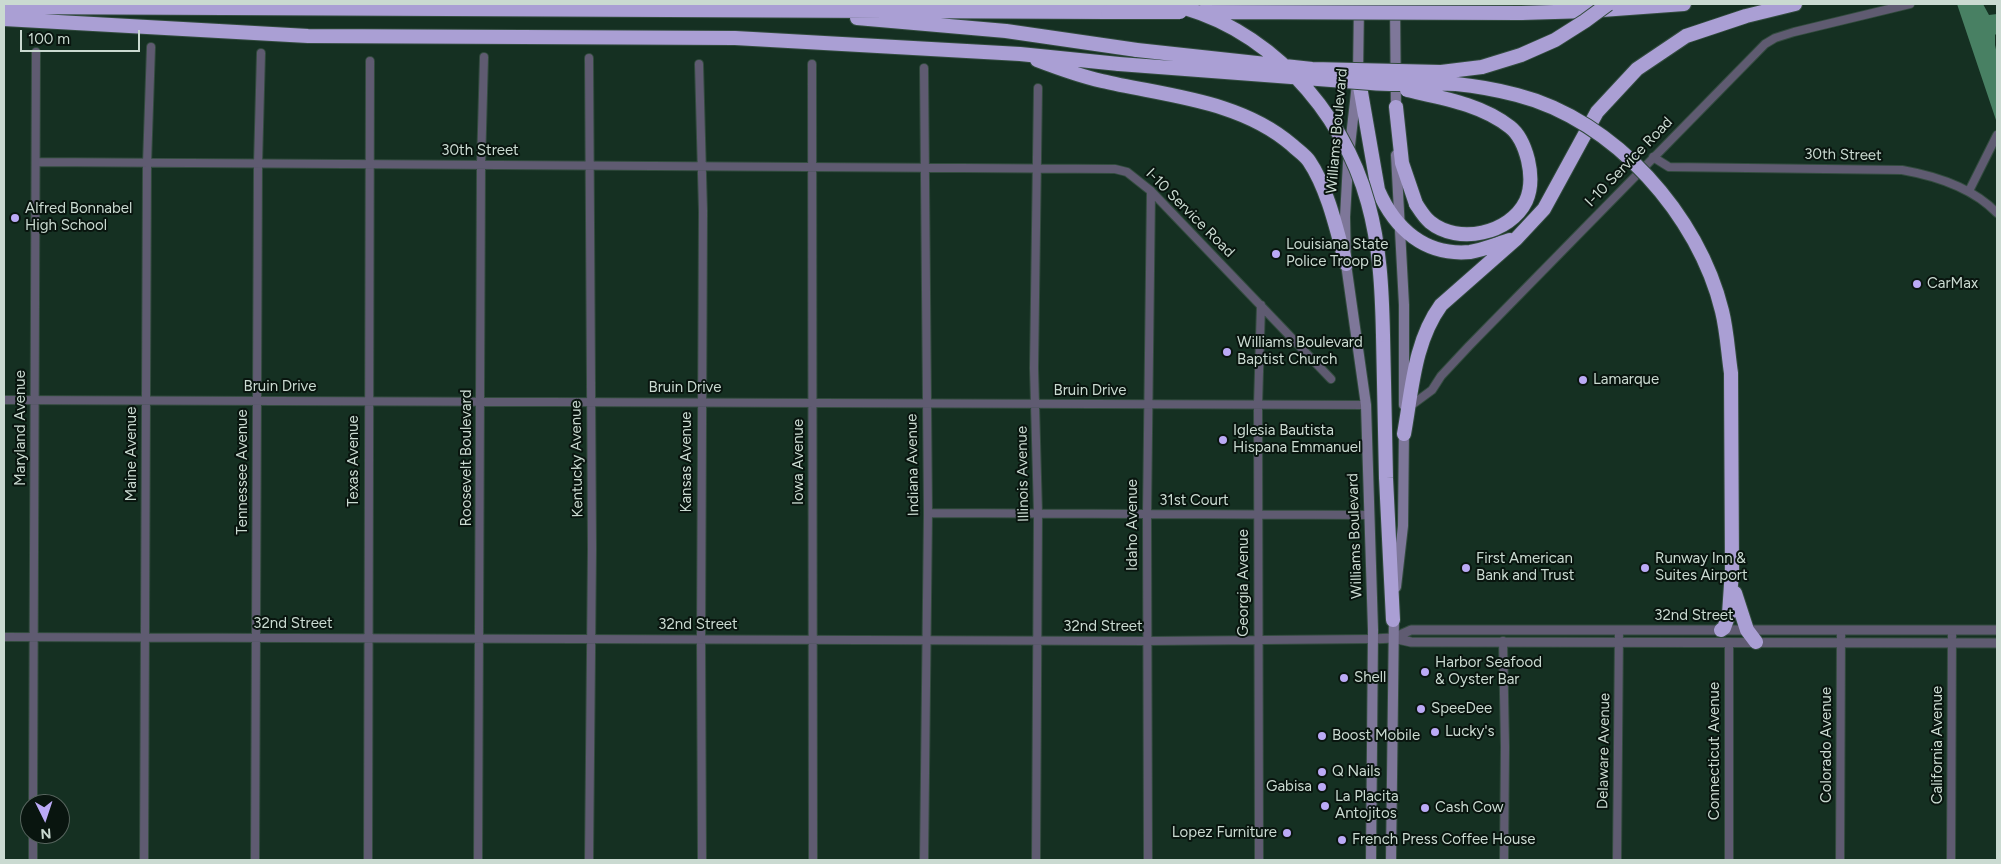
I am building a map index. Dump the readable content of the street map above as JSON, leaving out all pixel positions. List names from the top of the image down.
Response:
{
  "streets": {
    "main road": ["Williams Boulevard"],
    "street": [
      "30th Street",
      "I-10 Service Road",
      "Bruin Drive",
      "Maryland Avenue",
      "Maine Avenue",
      "Roosevelt Boulevard",
      "Kentucky Avenue",
      "Texas Avenue",
      "Kansas Avenue",
      "Iowa Avenue",
      "Indiana Avenue",
      "Tennessee Avenue",
      "Illinois Avenue",
      "31st Court",
      "Idaho Avenue",
      "Georgia Avenue",
      "32nd Street",
      "Colorado Avenue",
      "California Avenue",
      "Delaware Avenue",
      "Connecticut Avenue"
    ]
  },
  "crossings": [
    ["Williams Boulevard", "Bruin Drive"],
    ["Williams Boulevard", "31st Court"],
    ["Williams Boulevard", "32nd Street"],
    ["30th Street", "I-10 Service Road"],
    ["30th Street", "Maryland Avenue"],
    ["30th Street", "Maine Avenue"],
    ["30th Street", "Roosevelt Boulevard"],
    ["30th Street", "Kentucky Avenue"],
    ["30th Street", "Texas Avenue"],
    ["30th Street", "Kansas Avenue"],
    ["30th Street", "Iowa Avenue"],
    ["30th Street", "Indiana Avenue"],
    ["30th Street", "Tennessee Avenue"],
    ["I-10 Service Road", "Indiana Avenue"],
    ["I-10 Service Road", "Illinois Avenue"],
    ["I-10 Service Road", "Idaho Avenue"],
    ["I-10 Service Road", "Georgia Avenue"],
    ["Bruin Drive", "Maryland Avenue"],
    ["Bruin Drive", "Maine Avenue"],
    ["Bruin Drive", "Roosevelt Boulevard"],
    ["Bruin Drive", "Kentucky Avenue"],
    ["Bruin Drive", "Texas Avenue"],
    ["Bruin Drive", "Kansas Avenue"],
    ["Bruin Drive", "Iowa Avenue"],
    ["Bruin Drive", "Indiana Avenue"],
    ["Bruin Drive", "Tennessee Avenue"],
    ["Bruin Drive", "Illinois Avenue"],
    ["Bruin Drive", "Idaho Avenue"],
    ["Bruin Drive", "Georgia Avenue"],
    ["Maryland Avenue", "32nd Street"],
    ["Maine Avenue", "32nd Street"],
    ["Roosevelt Boulevard", "32nd Street"],
    ["Kentucky Avenue", "32nd Street"],
    ["Texas Avenue", "32nd Street"],
    ["Kansas Avenue", "32nd Street"],
    ["Iowa Avenue", "32nd Street"],
    ["Indiana Avenue", "31st Court"],
    ["Indiana Avenue", "32nd Street"],
    ["Tennessee Avenue", "32nd Street"],
    ["Illinois Avenue", "31st Court"],
    ["Illinois Avenue", "32nd Street"],
    ["31st Court", "Idaho Avenue"],
    ["31st Court", "Georgia Avenue"],
    ["Idaho Avenue", "32nd Street"],
    ["Georgia Avenue", "32nd Street"],
    ["32nd Street", "Colorado Avenue"],
    ["32nd Street", "California Avenue"],
    ["32nd Street", "Delaware Avenue"],
    ["32nd Street", "Connecticut Avenue"]
  ],
  "places": [
    "Alfred Bonnabel High School",
    "Louisiana State Police Troop B",
    "CarMax",
    "Williams Boulevard Baptist Church",
    "Lamarque",
    "Iglesia Bautista Hispana Emmanuel",
    "First American Bank and Trust",
    "Runway Inn & Suites Airport",
    "Harbor Seafood & Oyster Bar",
    "Shell",
    "SpeeDee",
    "Lucky's",
    "Boost Mobile",
    "Q Nails",
    "Gabisa",
    "La Placita Antojitos",
    "Cash Cow",
    "Lopez Furniture",
    "French Press Coffee House"
  ],
  "scale_bar": "100 m",
  "north": "bottom"
}
